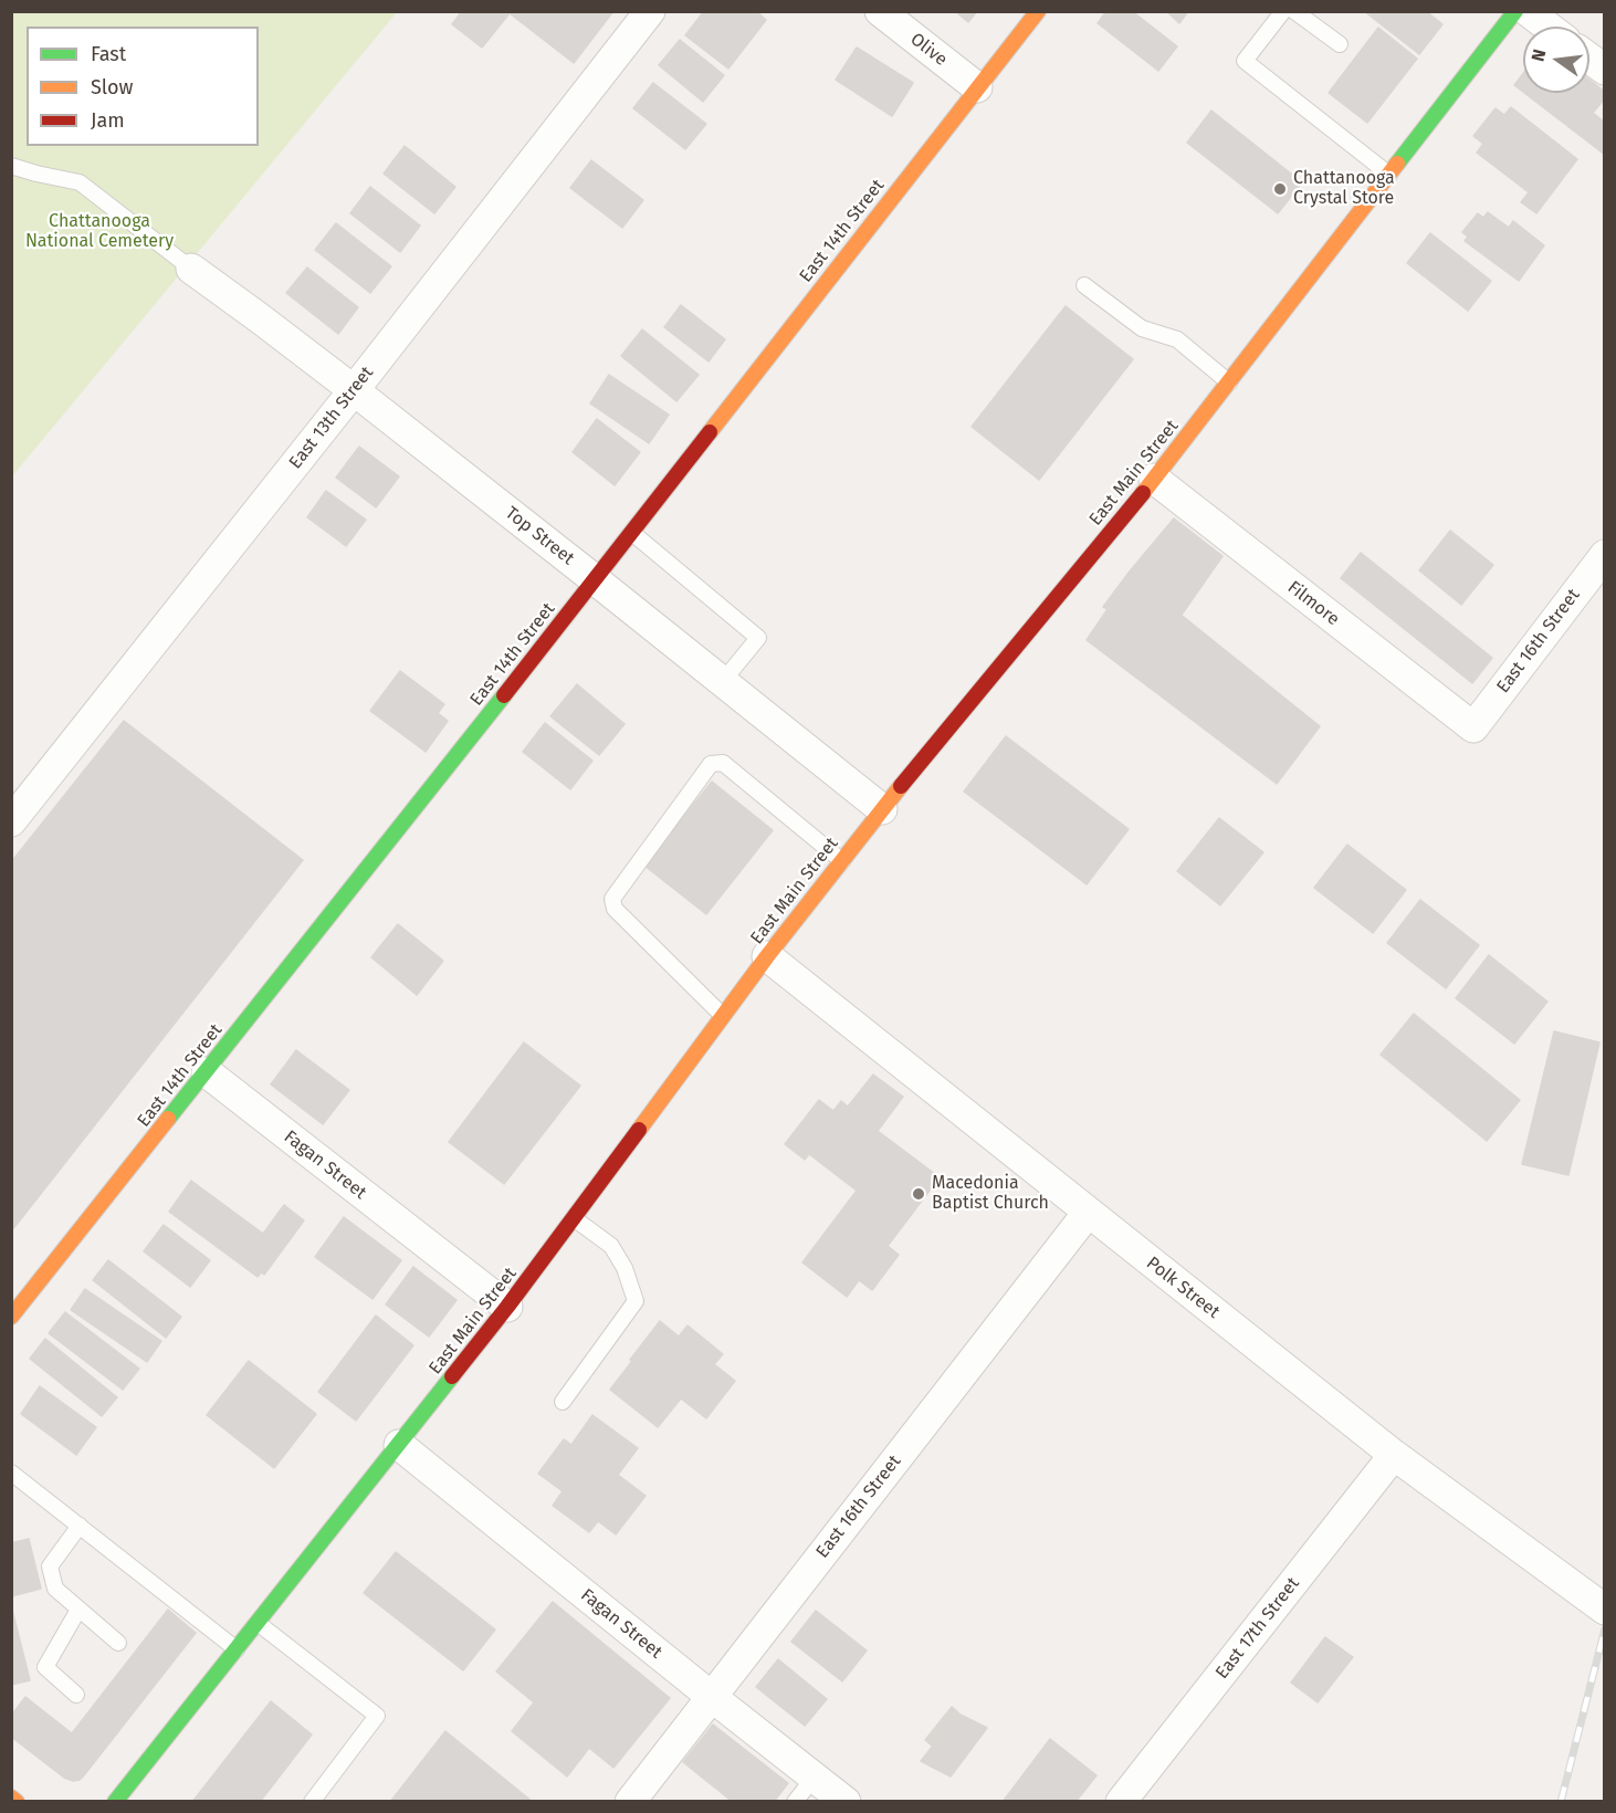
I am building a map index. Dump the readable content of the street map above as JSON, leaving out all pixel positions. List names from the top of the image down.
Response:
{
  "streets": {
    "main road": ["East 14th Street", "East Main Street"],
    "street": [
      "Olive",
      "East 13th Street",
      "Top Street",
      "Filmore",
      "East 16th Street",
      "Fagan Street",
      "Polk Street",
      "East 17th Street"
    ]
  },
  "crossings": [
    ["Olive", "East 14th Street"],
    ["East 14th Street", "Top Street"],
    ["East 14th Street", "Fagan Street"],
    ["East 13th Street", "Top Street"],
    ["East Main Street", "Top Street"],
    ["East Main Street", "Filmore"],
    ["East Main Street", "Fagan Street"],
    ["East Main Street", "Polk Street"],
    ["Filmore", "East 16th Street"],
    ["East 16th Street", "Fagan Street"],
    ["East 16th Street", "Polk Street"],
    ["Polk Street", "East 17th Street"]
  ],
  "parks": ["Chattanooga National Cemetery"],
  "places": ["Chattanooga Crystal Store", "Macedonia Baptist Church"],
  "legend": ["Fast", "Slow", "Jam"],
  "north": "left"
}
